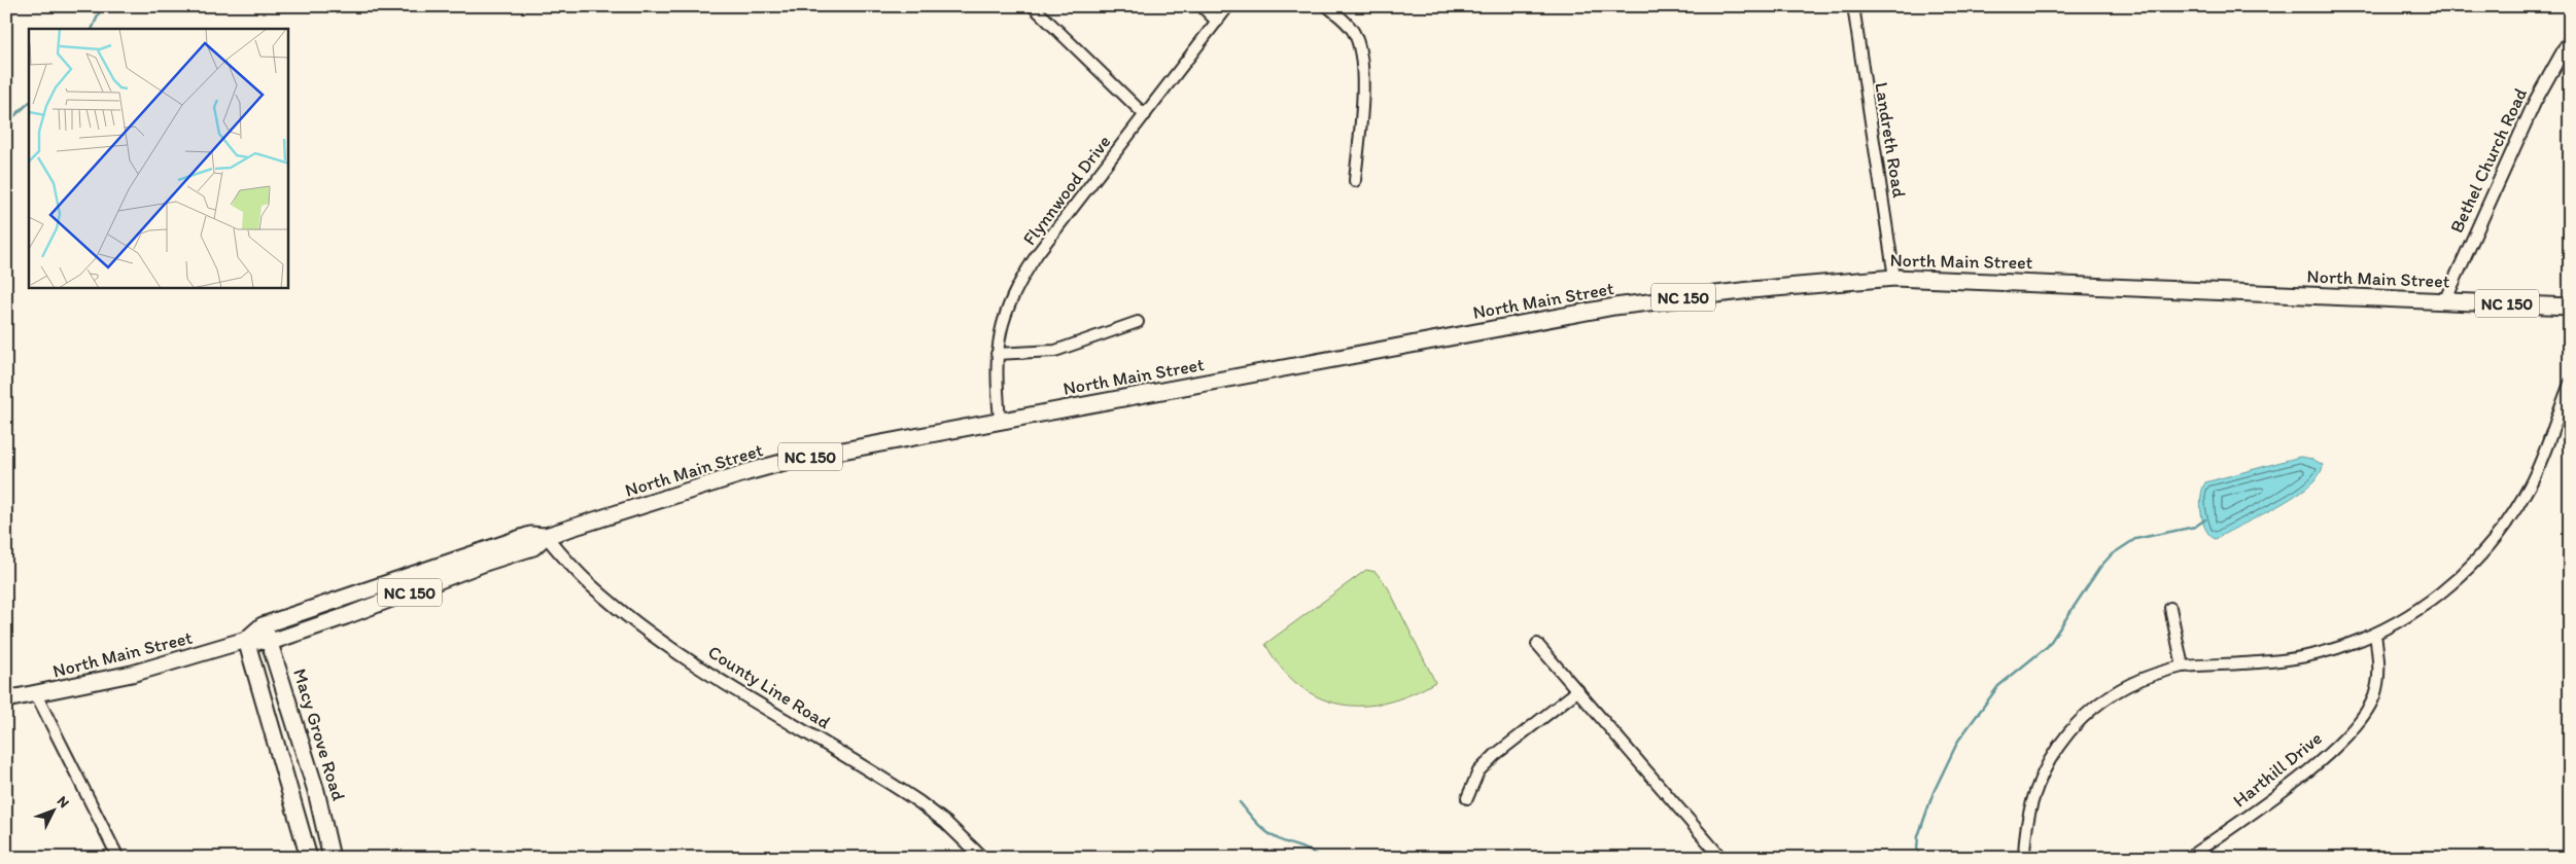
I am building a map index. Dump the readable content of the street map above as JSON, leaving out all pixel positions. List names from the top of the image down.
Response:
{
  "streets": {
    "main road": ["North Main Street", "NC 150", "Macy Grove Road"],
    "street": [
      "Landreth Road",
      "Bethel Church Road",
      "Flynnwood Drive",
      "County Line Road",
      "Harthill Drive"
    ]
  },
  "crossings": [
    ["Landreth Road", "North Main Street"],
    ["Bethel Church Road", "North Main Street"],
    ["Flynnwood Drive", "North Main Street"],
    ["North Main Street", "County Line Road"],
    ["North Main Street", "Macy Grove Road"]
  ],
  "north": "top right"
}
